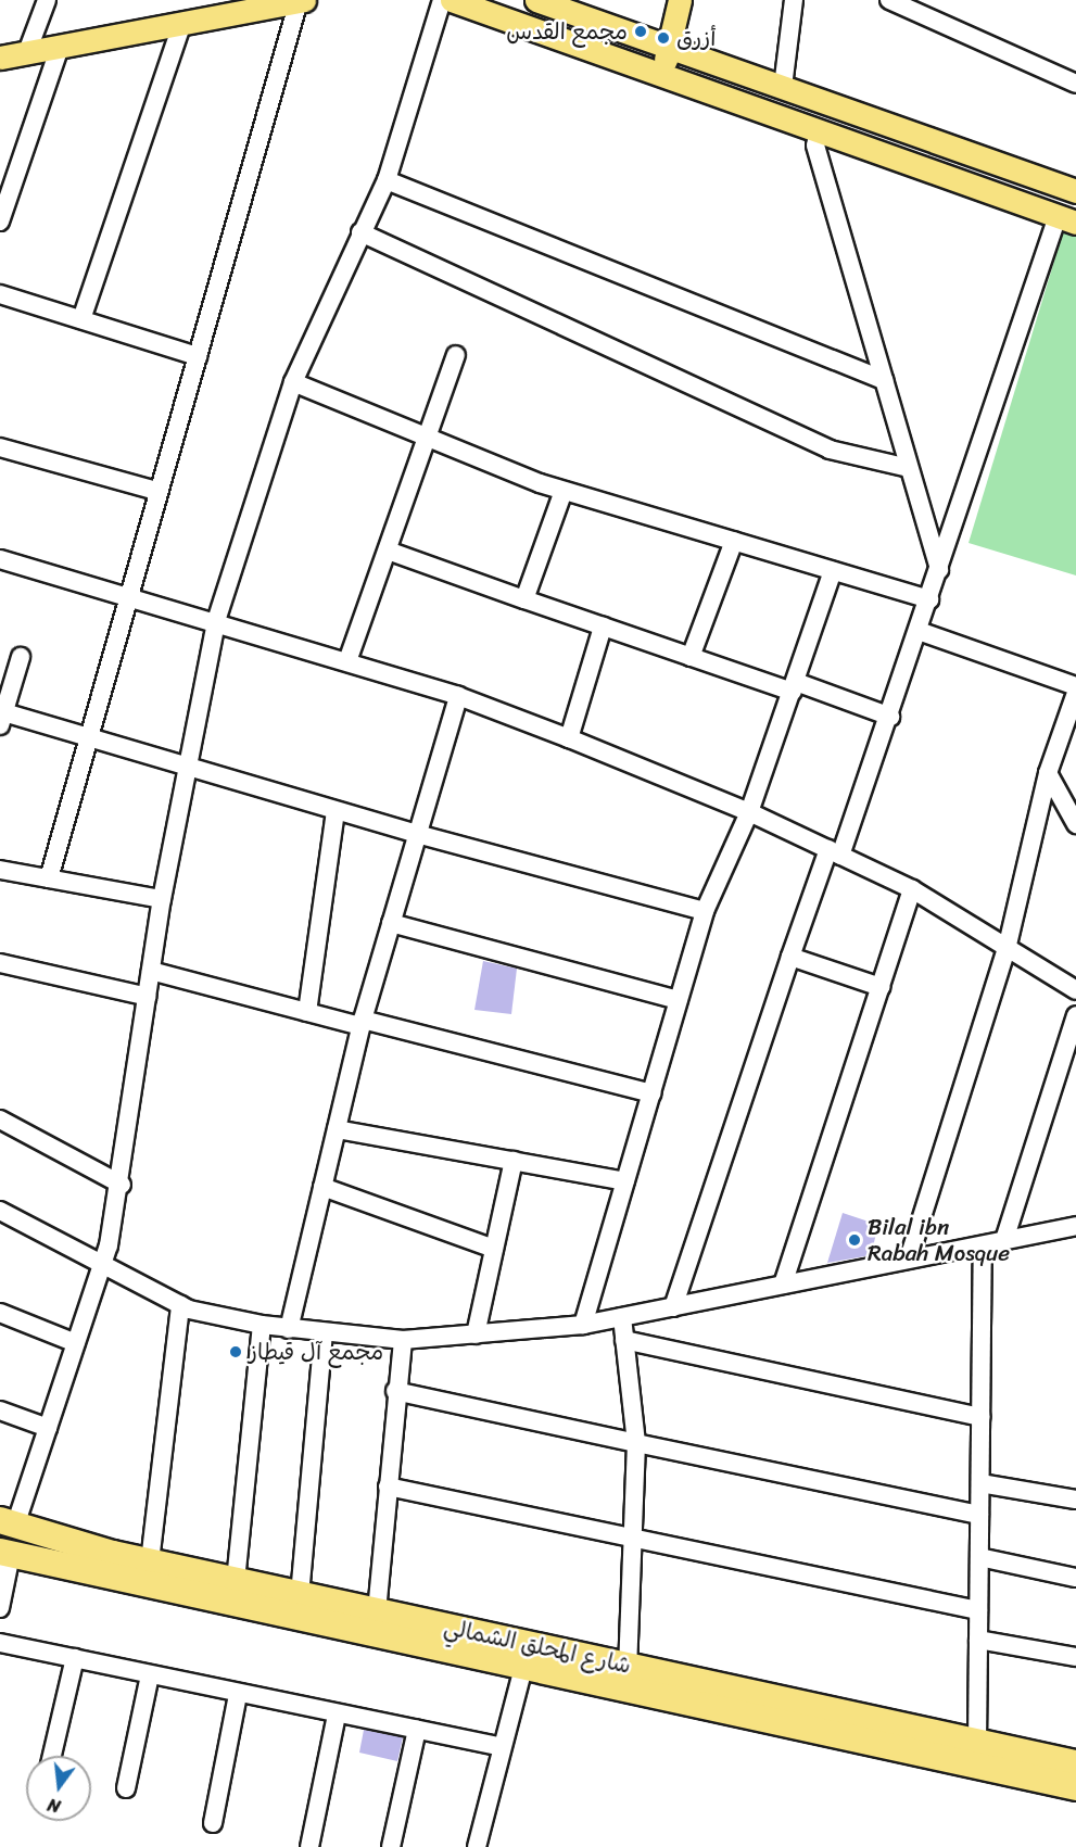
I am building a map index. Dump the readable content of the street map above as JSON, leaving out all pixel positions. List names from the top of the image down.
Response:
{
  "streets": {
    "highway": ["شارع المحلق الشمالي"]
  },
  "places": [
    "مجمع القدس",
    "أزرق",
    "Bilal ibn Rabah Mosque",
    "مجمع آل قيطاز"
  ],
  "north": "bottom"
}
